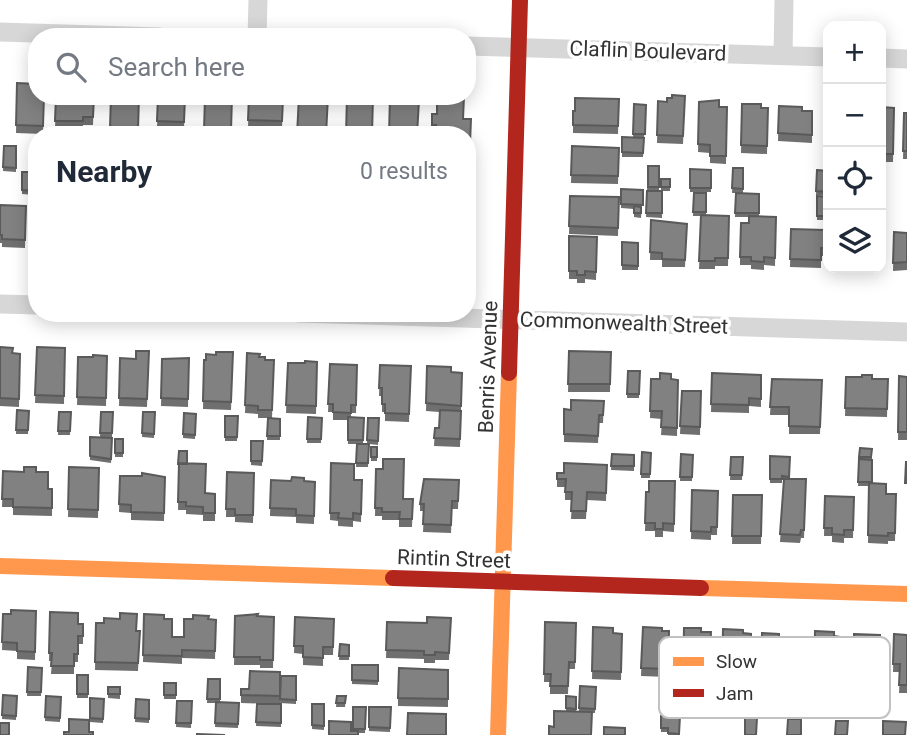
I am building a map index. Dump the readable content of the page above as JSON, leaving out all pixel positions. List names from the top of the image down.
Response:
{
  "streets": {
    "street": [
      "Claflin Boulevard",
      "Commonwealth Street",
      "Benris Avenue",
      "Rintin Street"
    ]
  },
  "crossings": [
    ["Claflin Boulevard", "Benris Avenue"],
    ["Commonwealth Street", "Benris Avenue"],
    ["Benris Avenue", "Rintin Street"]
  ],
  "legend": ["Slow", "Jam"],
  "page": {
    "map_buttons": ["+", "−"],
    "search": "Search here",
    "heading": ["Nearby", "0 results"]
  }
}
